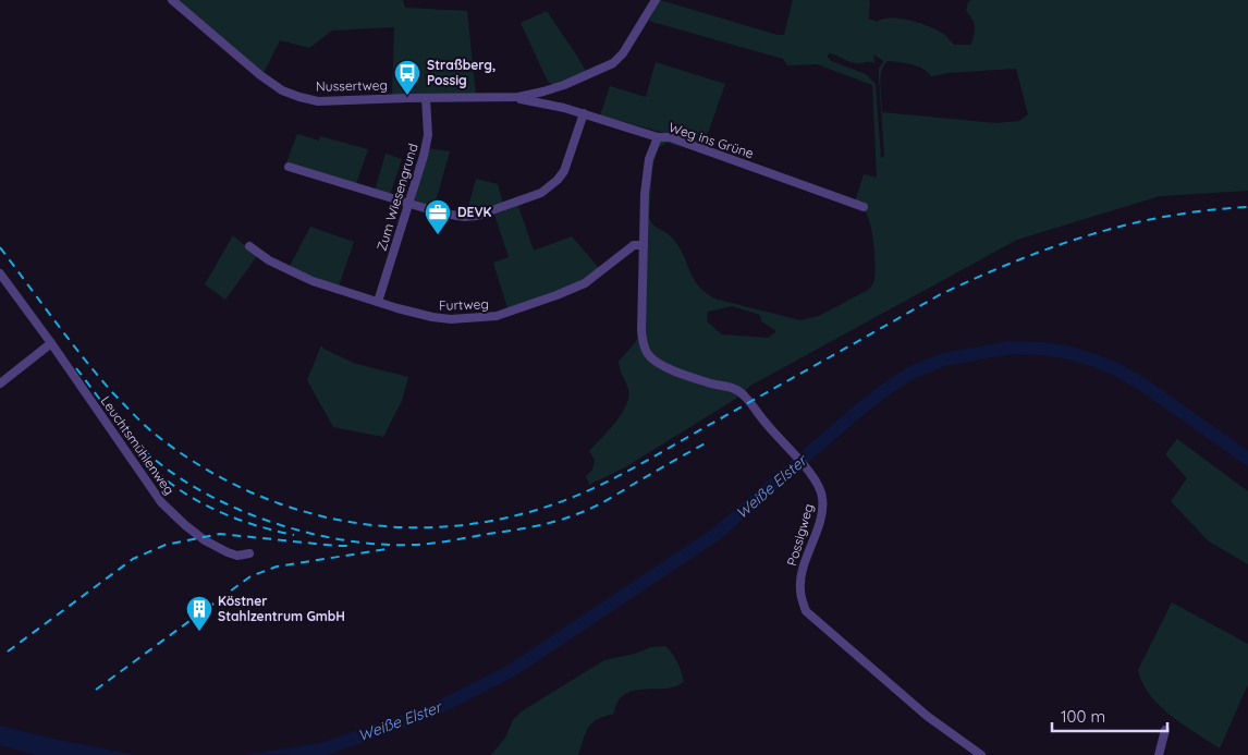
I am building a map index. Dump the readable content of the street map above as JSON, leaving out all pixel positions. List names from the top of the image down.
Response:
{
  "streets": {
    "street": [
      "Nussertweg",
      "Weg ins Grüne",
      "Zum Wiesengrund",
      "Furtweg",
      "Leuchtsmühlenweg",
      "Possigweg"
    ]
  },
  "crossings": [
    ["Nussertweg", "Weg ins Grüne"],
    ["Nussertweg", "Zum Wiesengrund"],
    ["Weg ins Grüne", "Possigweg"],
    ["Zum Wiesengrund", "Furtweg"],
    ["Furtweg", "Possigweg"]
  ],
  "water": ["Weiße Elster"],
  "places": {
    "bus stop": ["Straßberg, Possig"],
    "office": ["DEVK"],
    "building": ["Köstner Stahlzentrum GmbH"]
  },
  "scale_bar": "100 m"
}
